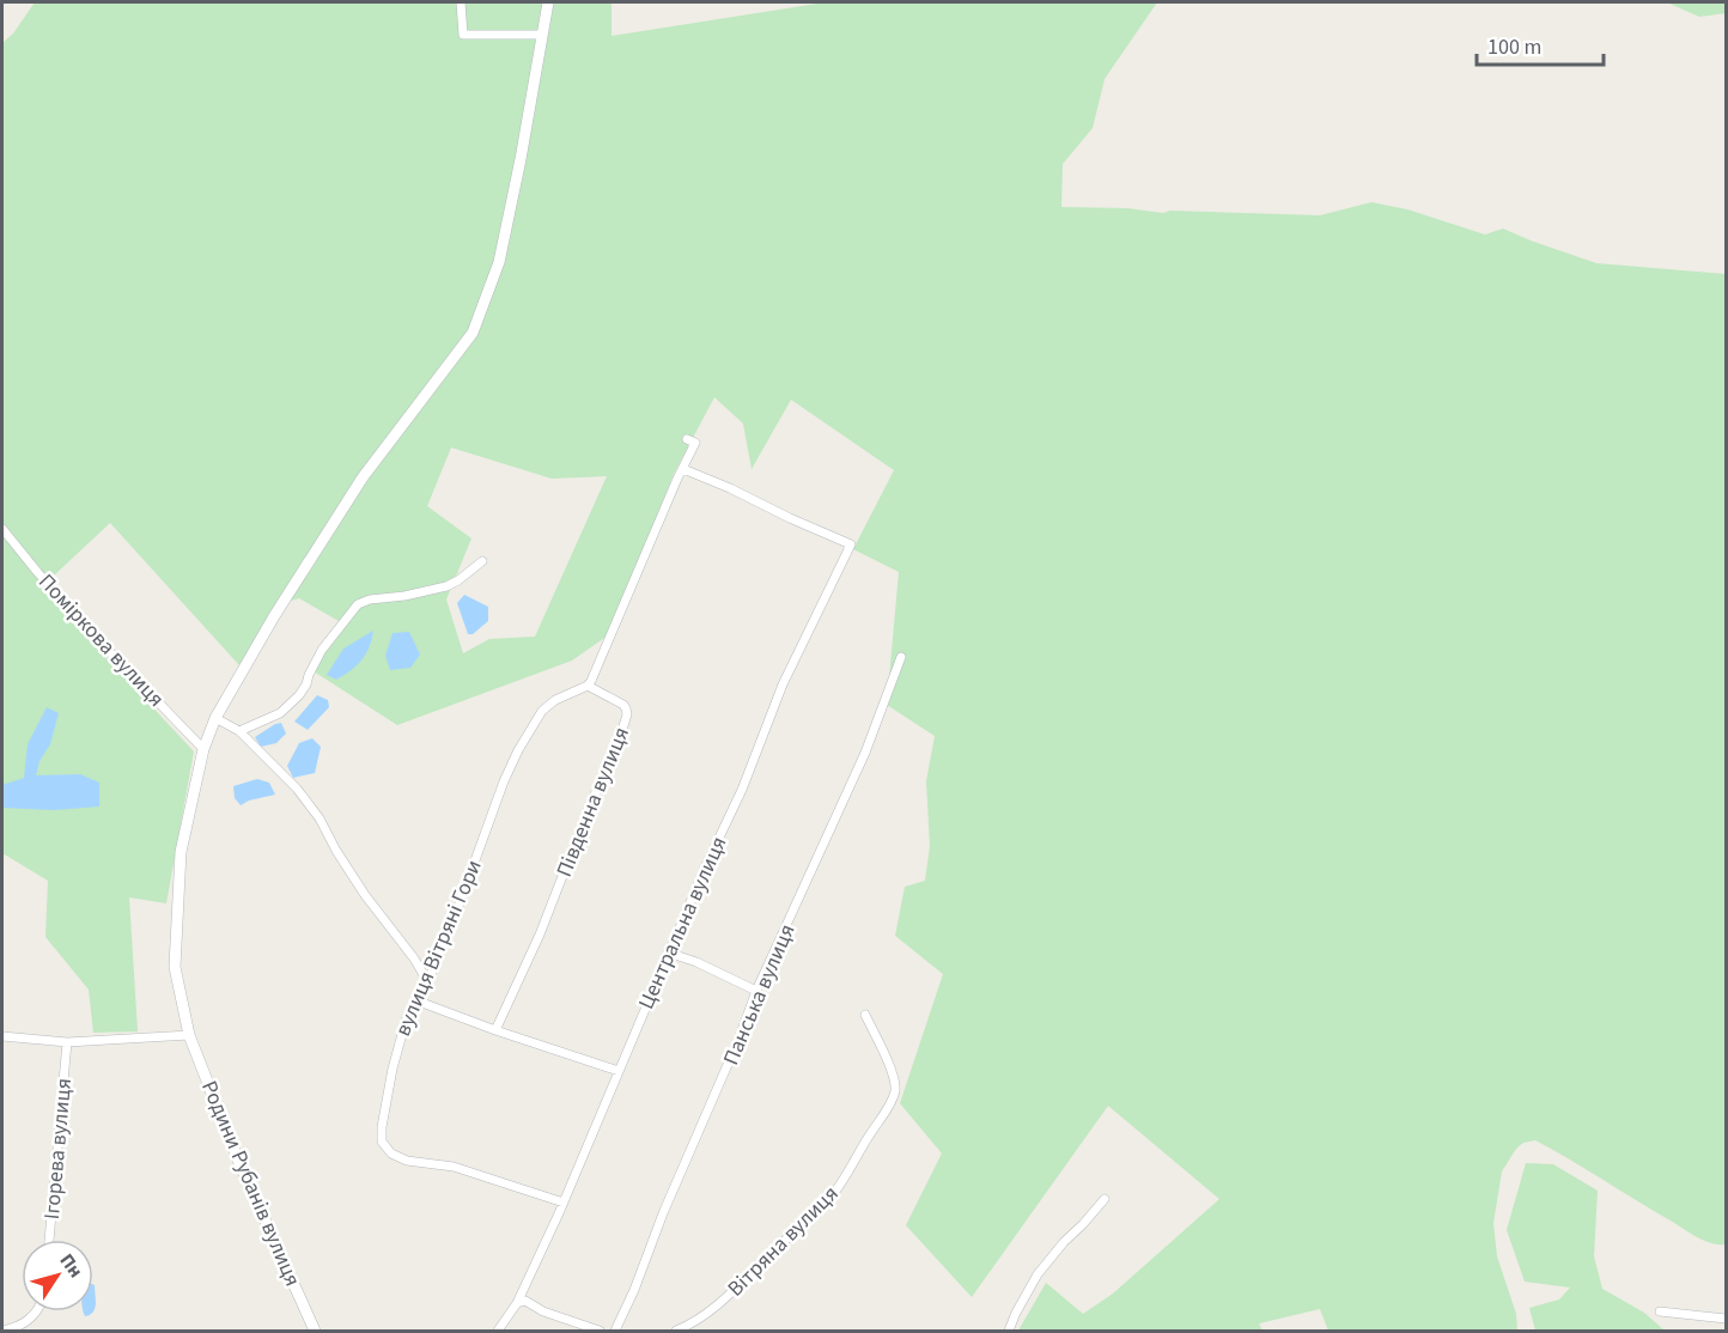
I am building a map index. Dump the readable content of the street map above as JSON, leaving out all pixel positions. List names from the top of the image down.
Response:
{
  "streets": {
    "street": [
      "Поміркова вулиця",
      "Південна вулиця",
      "Центральна вулиця",
      "вулиця Вітряні Гори",
      "Панська вулиця",
      "Ігорева вулиця",
      "Родини Рубанів вулиця",
      "Вітряна вулиця"
    ]
  },
  "crossings": [
    ["Поміркова вулиця", "Родини Рубанів вулиця"],
    ["Південна вулиця", "вулиця Вітряні Гори"],
    ["Центральна вулиця", "вулиця Вітряні Гори"]
  ],
  "scale_bar": "100 m",
  "north": "top right"
}
